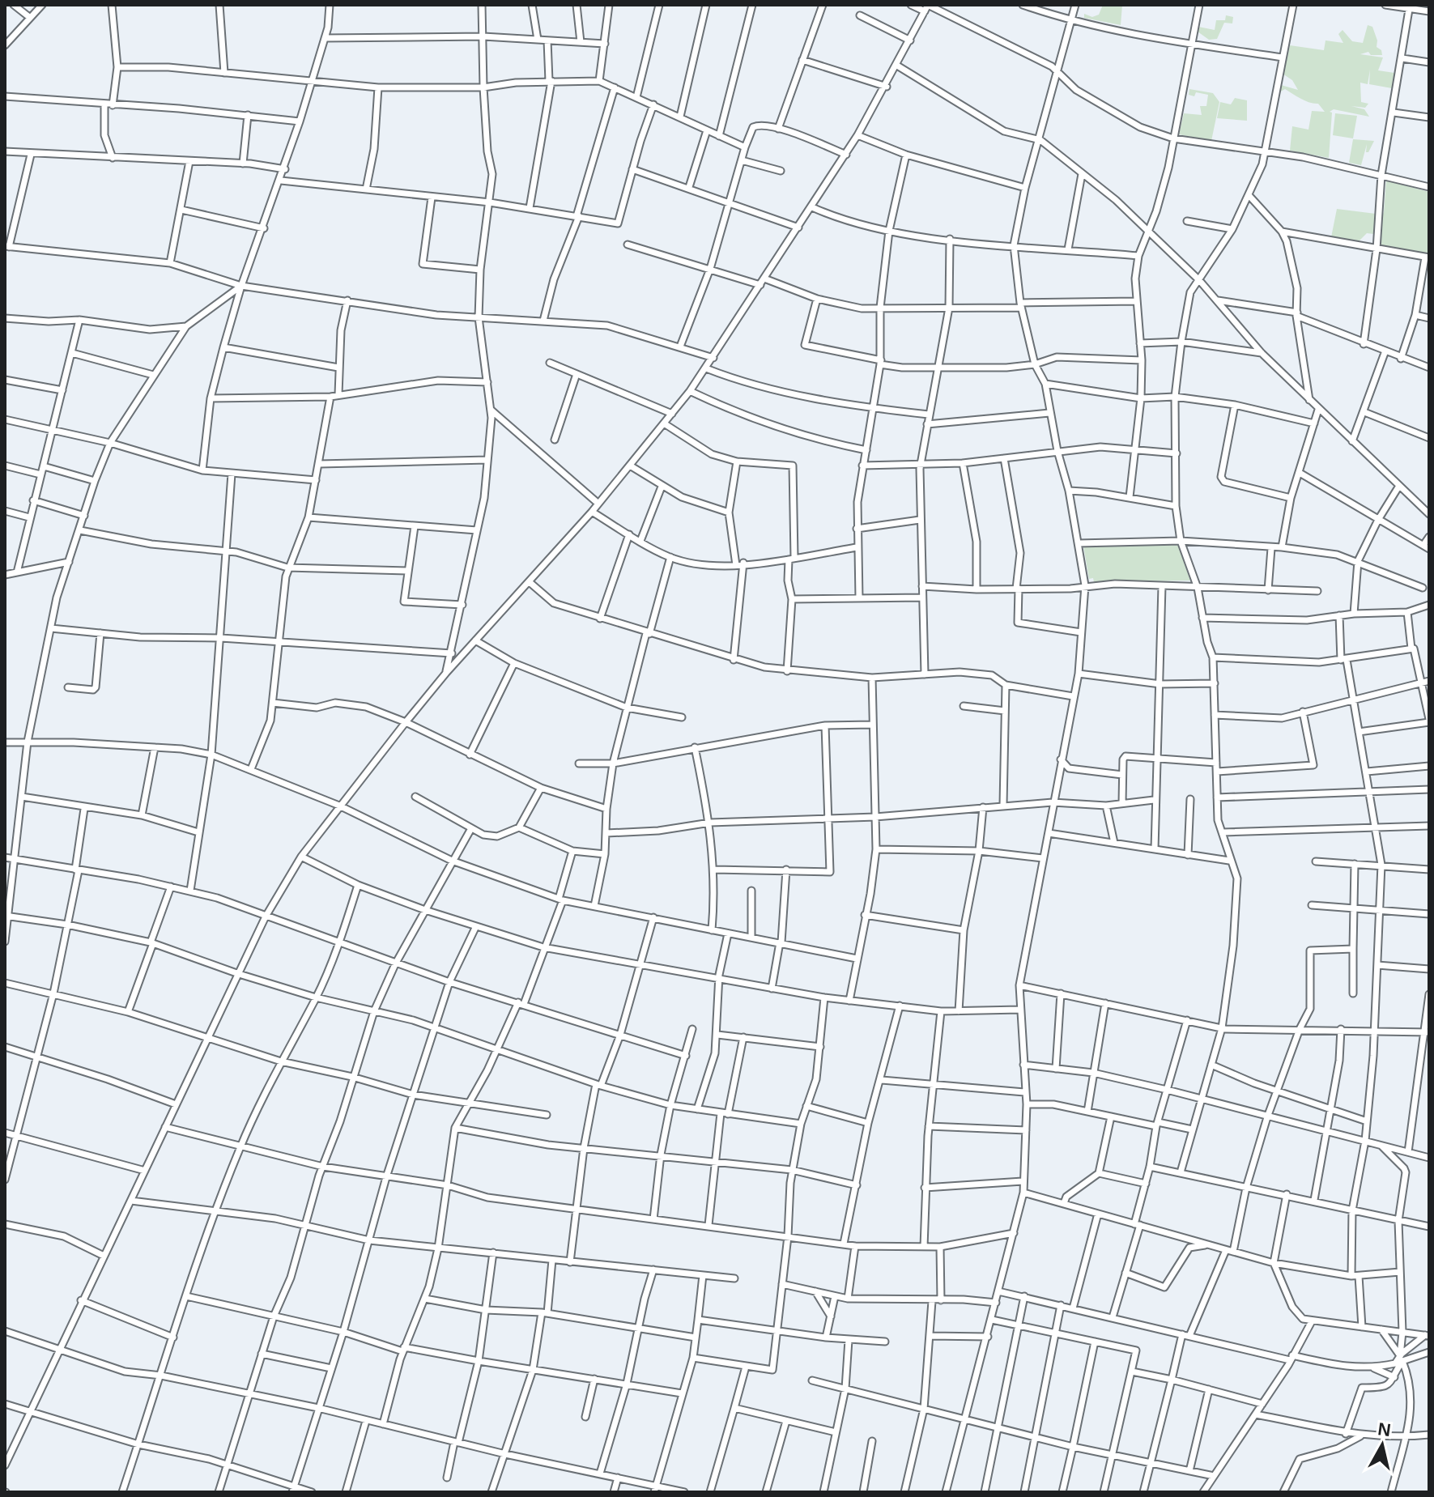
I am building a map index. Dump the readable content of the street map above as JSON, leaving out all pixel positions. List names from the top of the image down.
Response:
{
  "north": "top"
}
